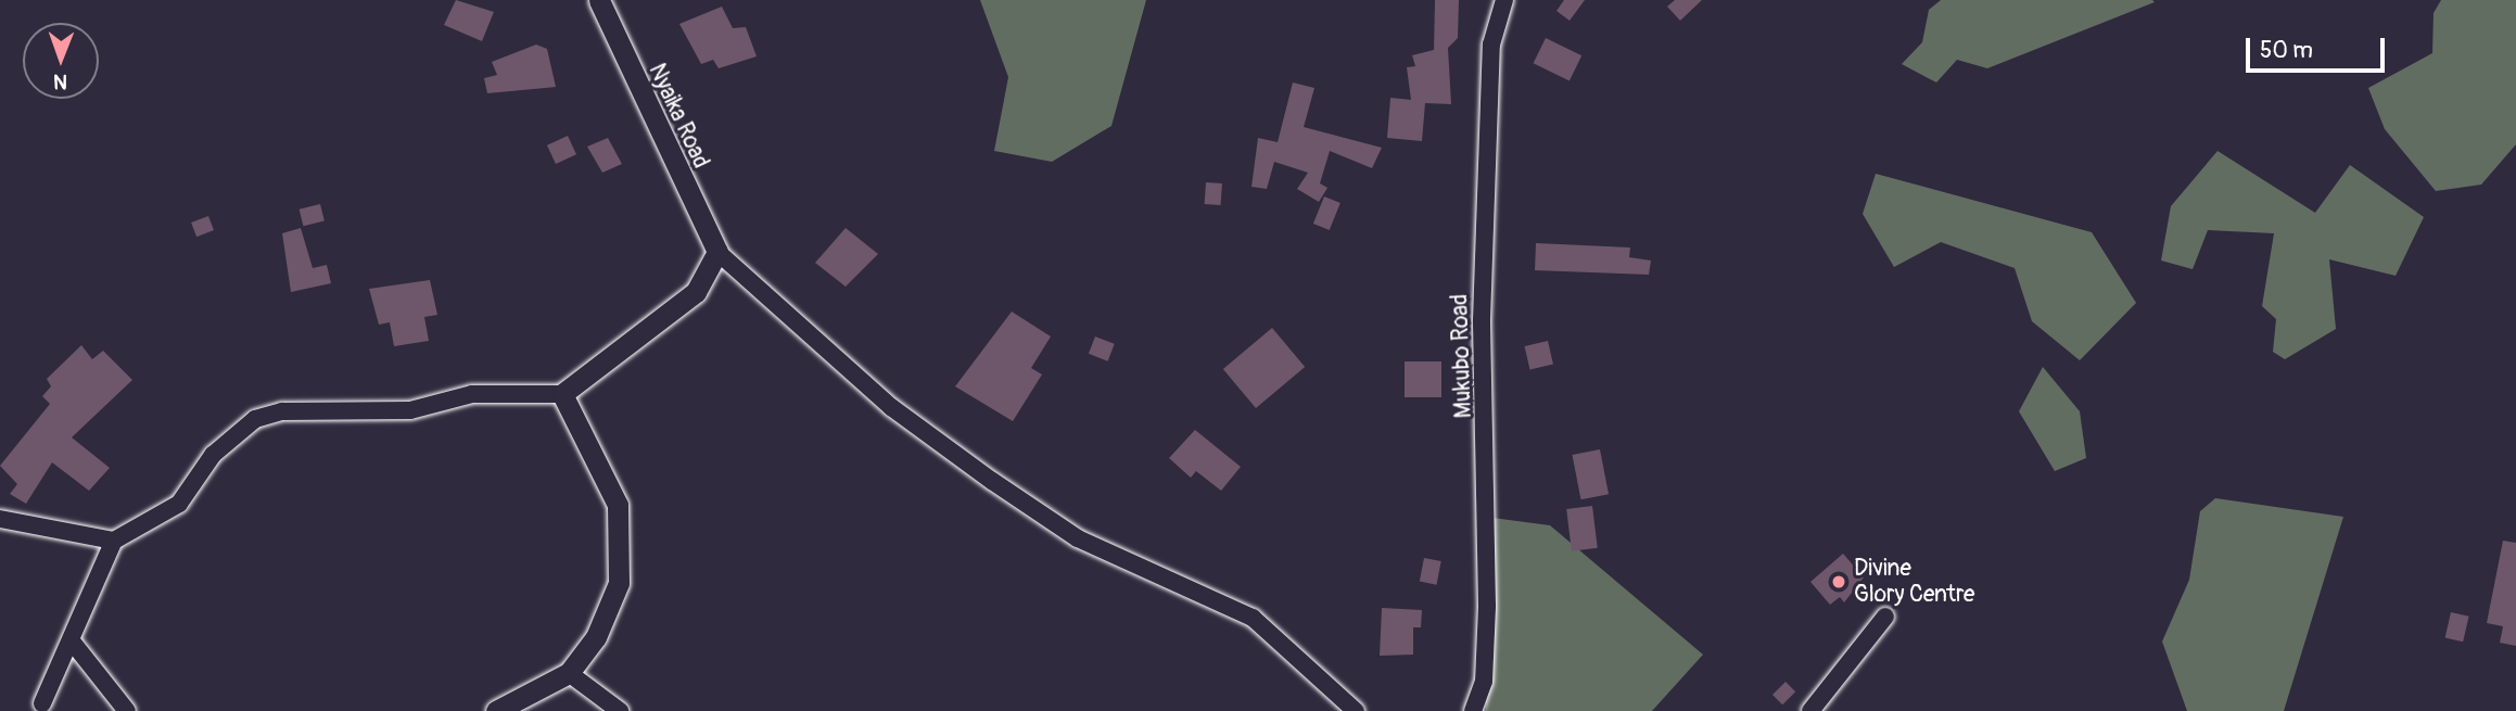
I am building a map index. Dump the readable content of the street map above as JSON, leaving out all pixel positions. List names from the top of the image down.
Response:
{
  "streets": {
    "street": ["Nyaika Road", "Mukubo Road"]
  },
  "places": ["Divine Glory Centre"],
  "scale_bar": "50 m",
  "north": "bottom"
}
